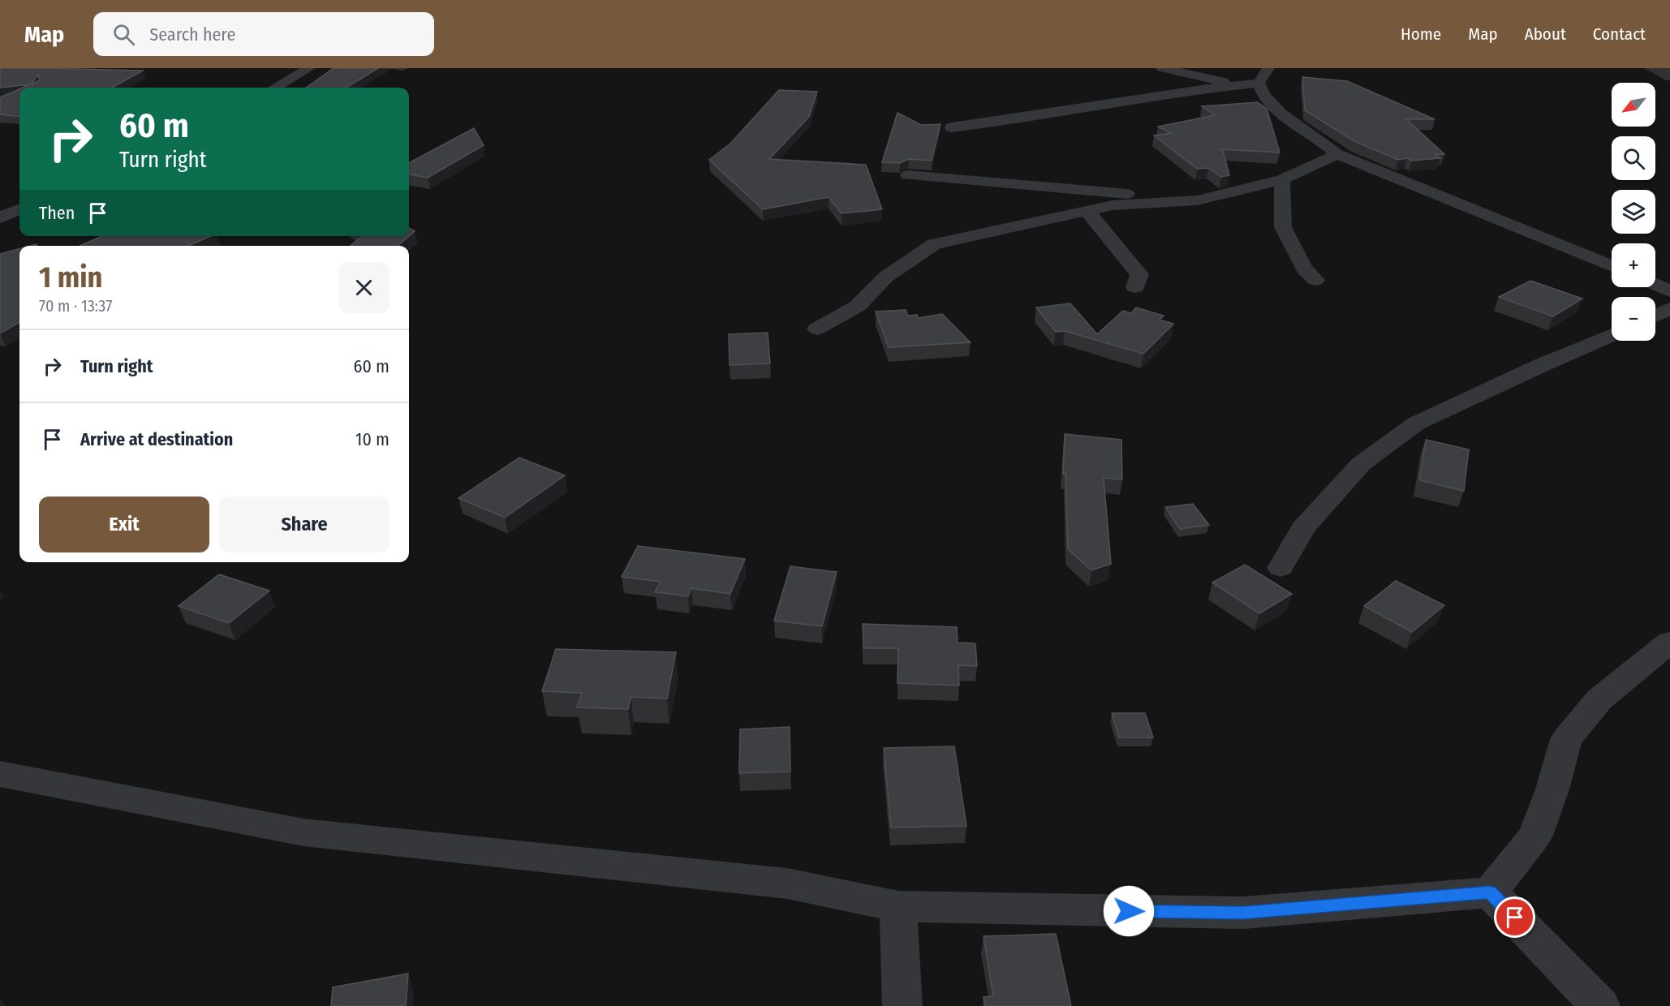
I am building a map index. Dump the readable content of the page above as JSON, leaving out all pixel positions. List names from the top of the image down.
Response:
{
  "north": "bottom left",
  "page": {
    "header": "Map",
    "search": "Search here",
    "nav": [
      "Home",
      "Map",
      "About",
      "Contact"
    ],
    "map_buttons": ["+", "−"],
    "turn": ["60 m", "Turn right"],
    "then": "Then",
    "heading": ["1 min", "70 m · 13:37"],
    "list": [
      {
        "name": "Turn right",
        "value": "60 m"
      },
      {
        "name": "Arrive at destination",
        "value": "10 m"
      }
    ],
    "buttons": ["Exit", "Share"]
  }
}
